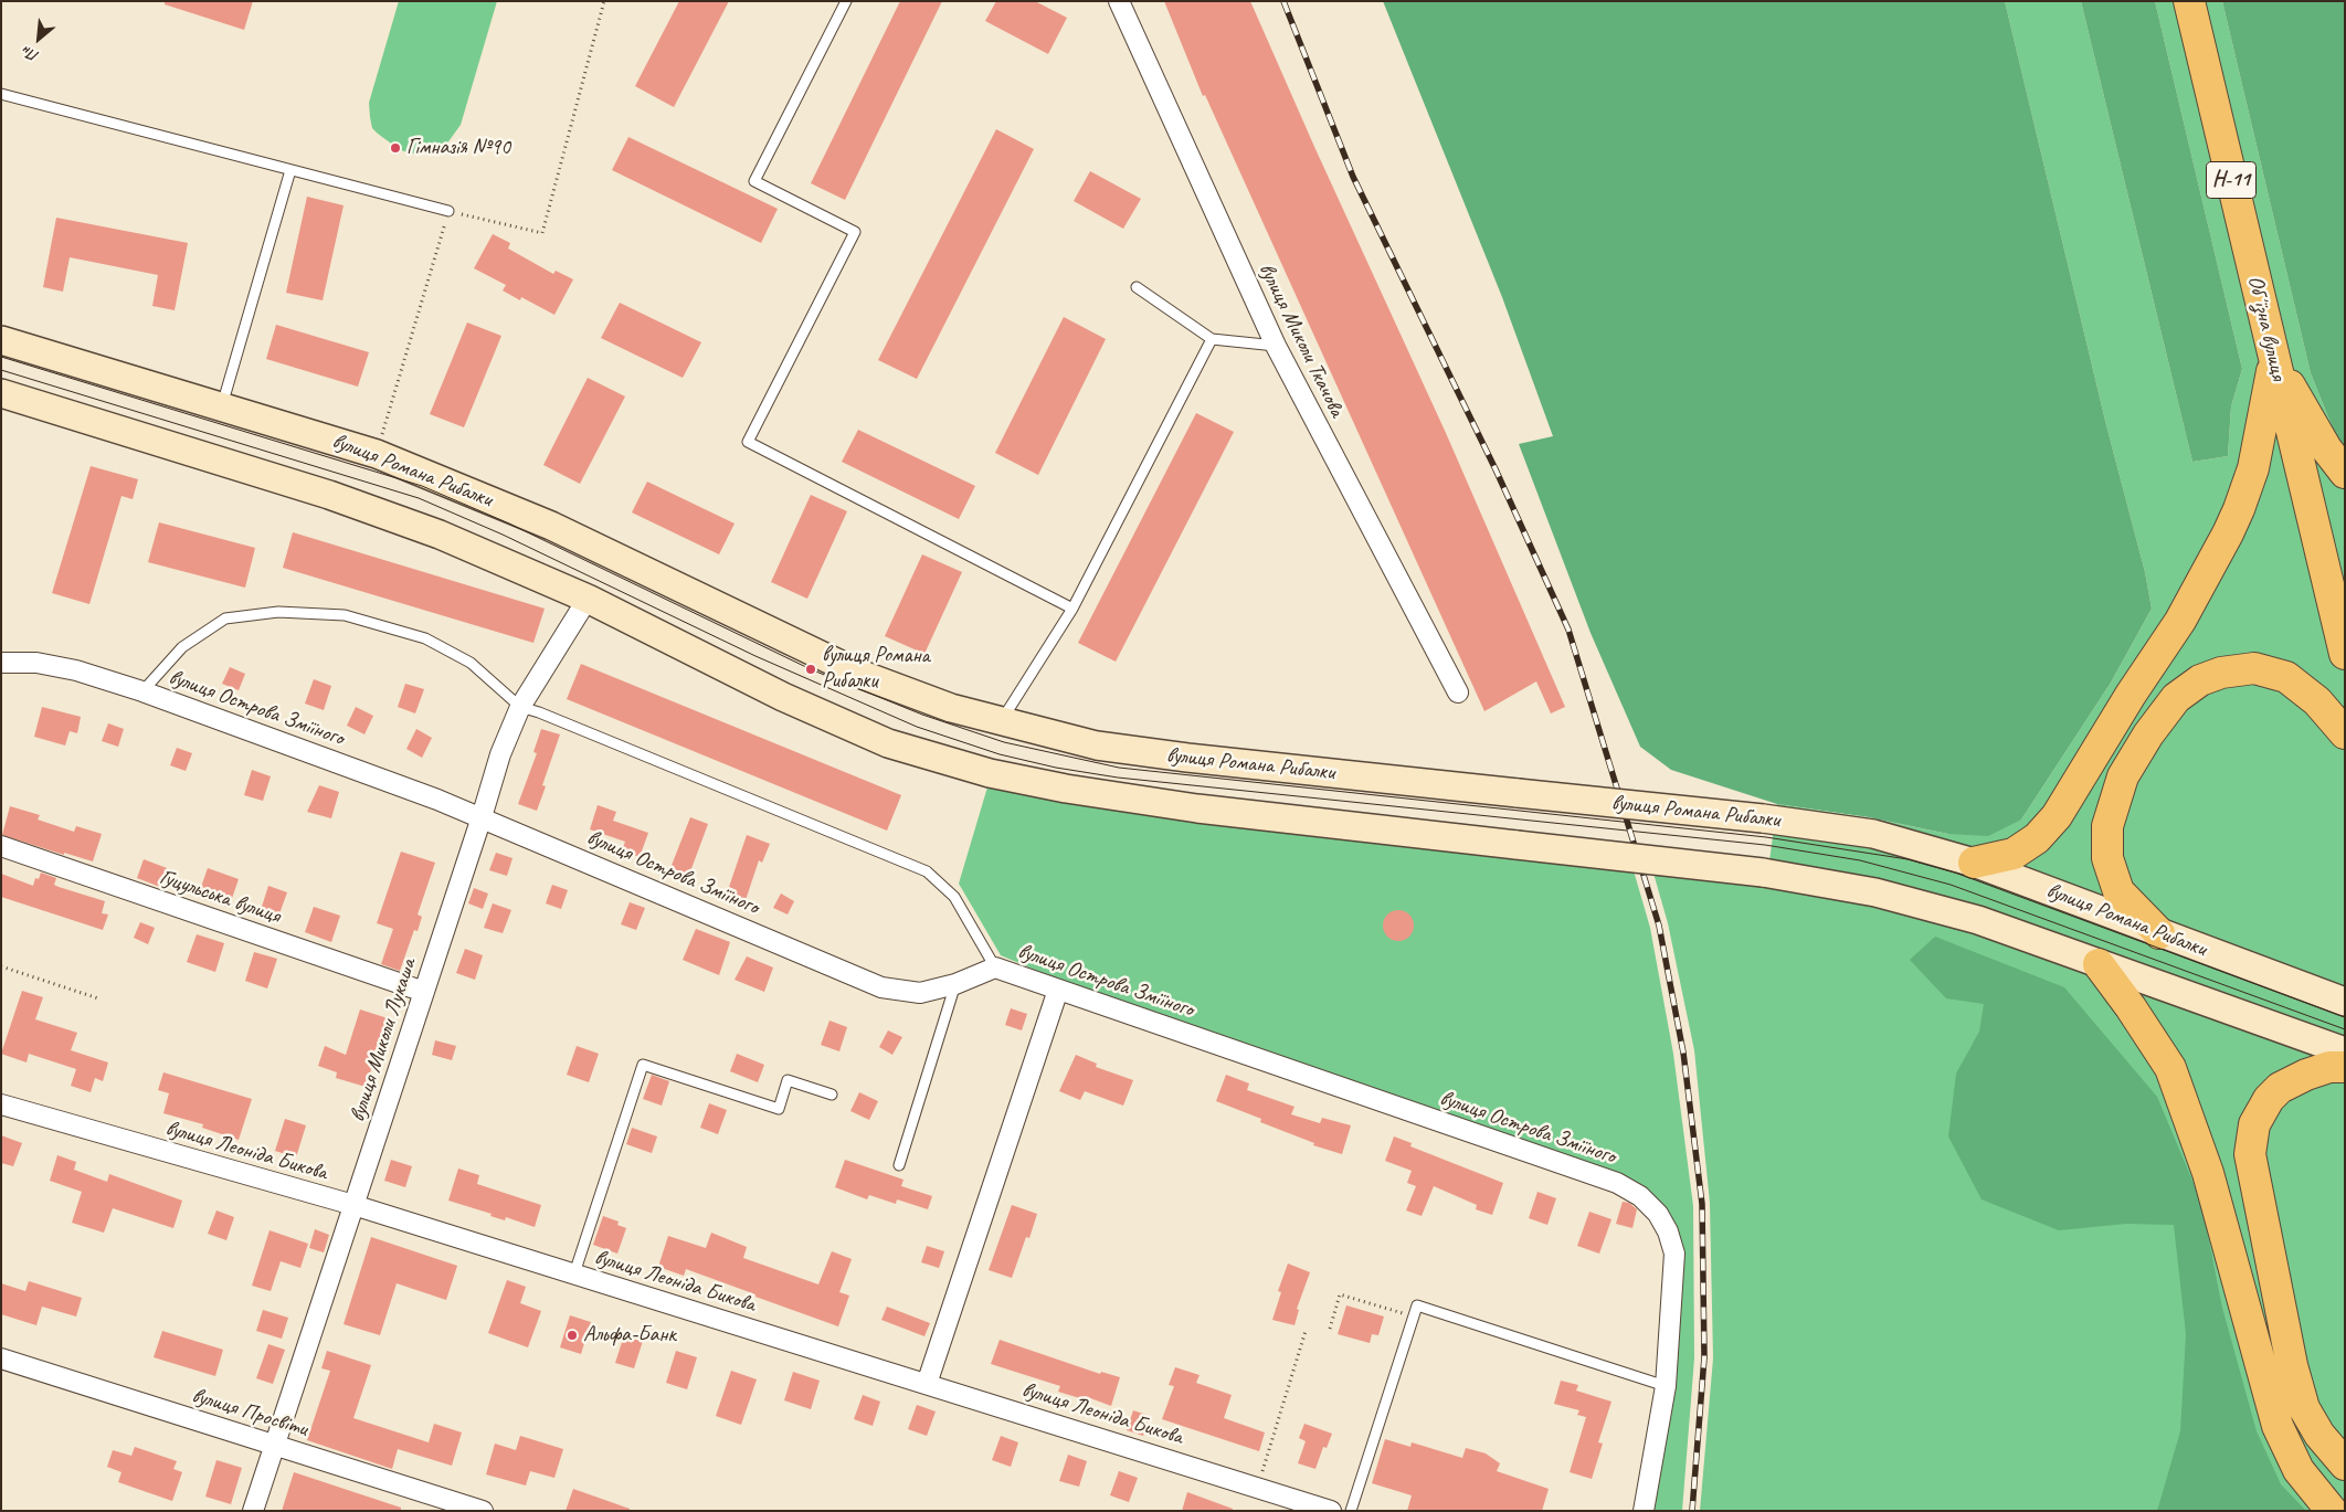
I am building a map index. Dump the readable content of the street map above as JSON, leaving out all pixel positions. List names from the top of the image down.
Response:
{
  "streets": {
    "main road": ["Н-11", "Обʼїзна вулиця", "вулиця Романа Рибалки"],
    "street": [
      "вулиця Миколи Ткачова",
      "вулиця Острова Зміїного",
      "Гуцульська вулиця",
      "вулиця Миколи Лукаша",
      "вулиця Леоніда Бикова",
      "вулиця Просвіти"
    ]
  },
  "crossings": [
    ["вулиця Острова Зміїного", "вулиця Миколи Лукаша"],
    ["Гуцульська вулиця", "вулиця Миколи Лукаша"],
    ["вулиця Миколи Лукаша", "вулиця Леоніда Бикова"],
    ["вулиця Миколи Лукаша", "вулиця Просвіти"]
  ],
  "places": ["Гімназія №90", "вулиця Романа Рибалки", "Альфа-Банк"],
  "north": "bottom left"
}
